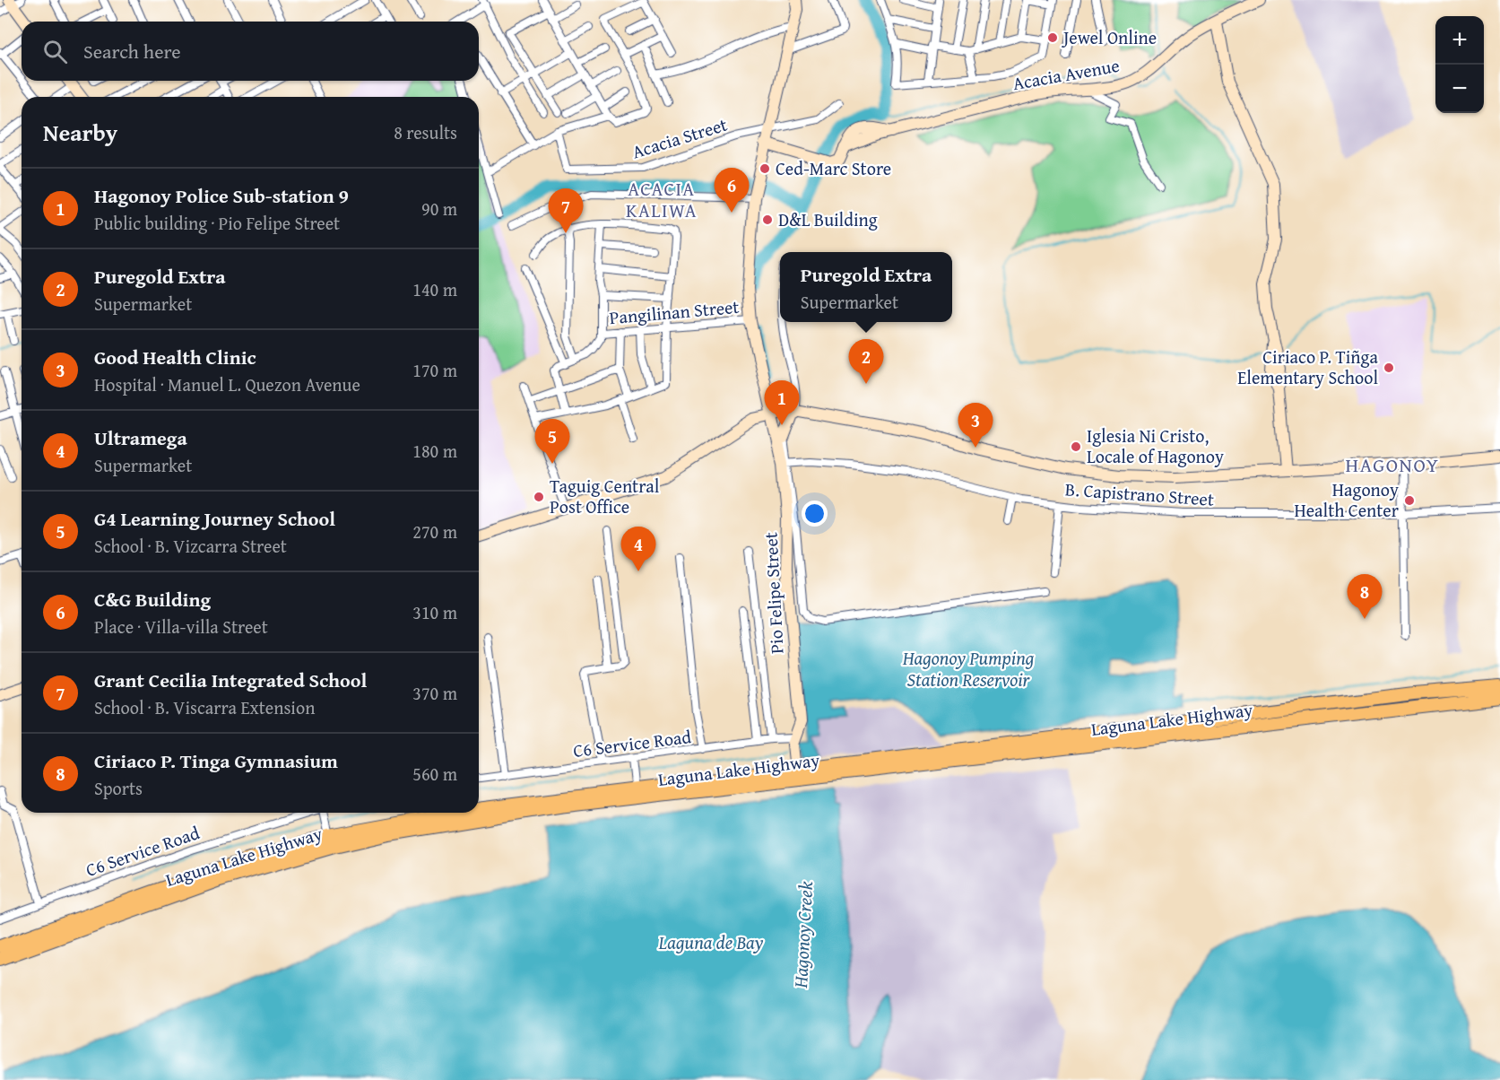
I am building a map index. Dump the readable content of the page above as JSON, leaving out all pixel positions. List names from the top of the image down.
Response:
{
  "streets": {
    "main road": ["Acacia Avenue", "Pio Felipe Street", "Laguna Lake Highway"],
    "street": [
      "Acacia Street",
      "Pangilinan Street",
      "B. Capistrano Street",
      "C6 Service Road"
    ]
  },
  "crossings": [
    ["Acacia Avenue", "Pio Felipe Street"],
    ["Acacia Street", "Pio Felipe Street"],
    ["Pangilinan Street", "Pio Felipe Street"],
    ["B. Capistrano Street", "Pio Felipe Street"],
    ["Pio Felipe Street", "Laguna Lake Highway"],
    ["Pio Felipe Street", "C6 Service Road"]
  ],
  "districts": ["ACACIA KALIWA", "HAGONOY"],
  "water": ["Hagonoy Pumping Station Reservoir", "Hagonoy Creek", "Laguna de Bay"],
  "places": [
    "Jewel Online",
    "Ced-Marc Store",
    "D&L Building",
    "Ciriaco P. Tiñga Elementary School",
    "Iglesia Ni Cristo, Locale of Hagonoy",
    "Taguig Central Post Office",
    "Hagonoy Health Center"
  ],
  "page": {
    "map_buttons": ["+", "−"],
    "search": "Search here",
    "heading": ["Nearby", "8 results"],
    "list": [
      {
        "mark": "1",
        "name": "Hagonoy Police Sub-station 9",
        "note": "Public building · Pio Felipe Street",
        "value": "90 m"
      },
      {
        "mark": "2",
        "name": "Puregold Extra",
        "note": "Supermarket",
        "value": "140 m"
      },
      {
        "mark": "3",
        "name": "Good Health Clinic",
        "note": "Hospital · Manuel L. Quezon Avenue",
        "value": "170 m"
      },
      {
        "mark": "4",
        "name": "Ultramega",
        "note": "Supermarket",
        "value": "180 m"
      },
      {
        "mark": "5",
        "name": "G4 Learning Journey School",
        "note": "School · B. Vizcarra Street",
        "value": "270 m"
      },
      {
        "mark": "6",
        "name": "C&G Building",
        "note": "Place · Villa-villa Street",
        "value": "310 m"
      },
      {
        "mark": "7",
        "name": "Grant Cecilia Integrated School",
        "note": "School · B. Viscarra Extension",
        "value": "370 m"
      },
      {
        "mark": "8",
        "name": "Ciriaco P. Tinga Gymnasium",
        "note": "Sports",
        "value": "560 m"
      }
    ],
    "pins": [
      "6",
      "7",
      "2",
      "1",
      "3",
      "5",
      "4",
      "8"
    ],
    "popup": ["Puregold Extra", "Supermarket"]
  }
}
